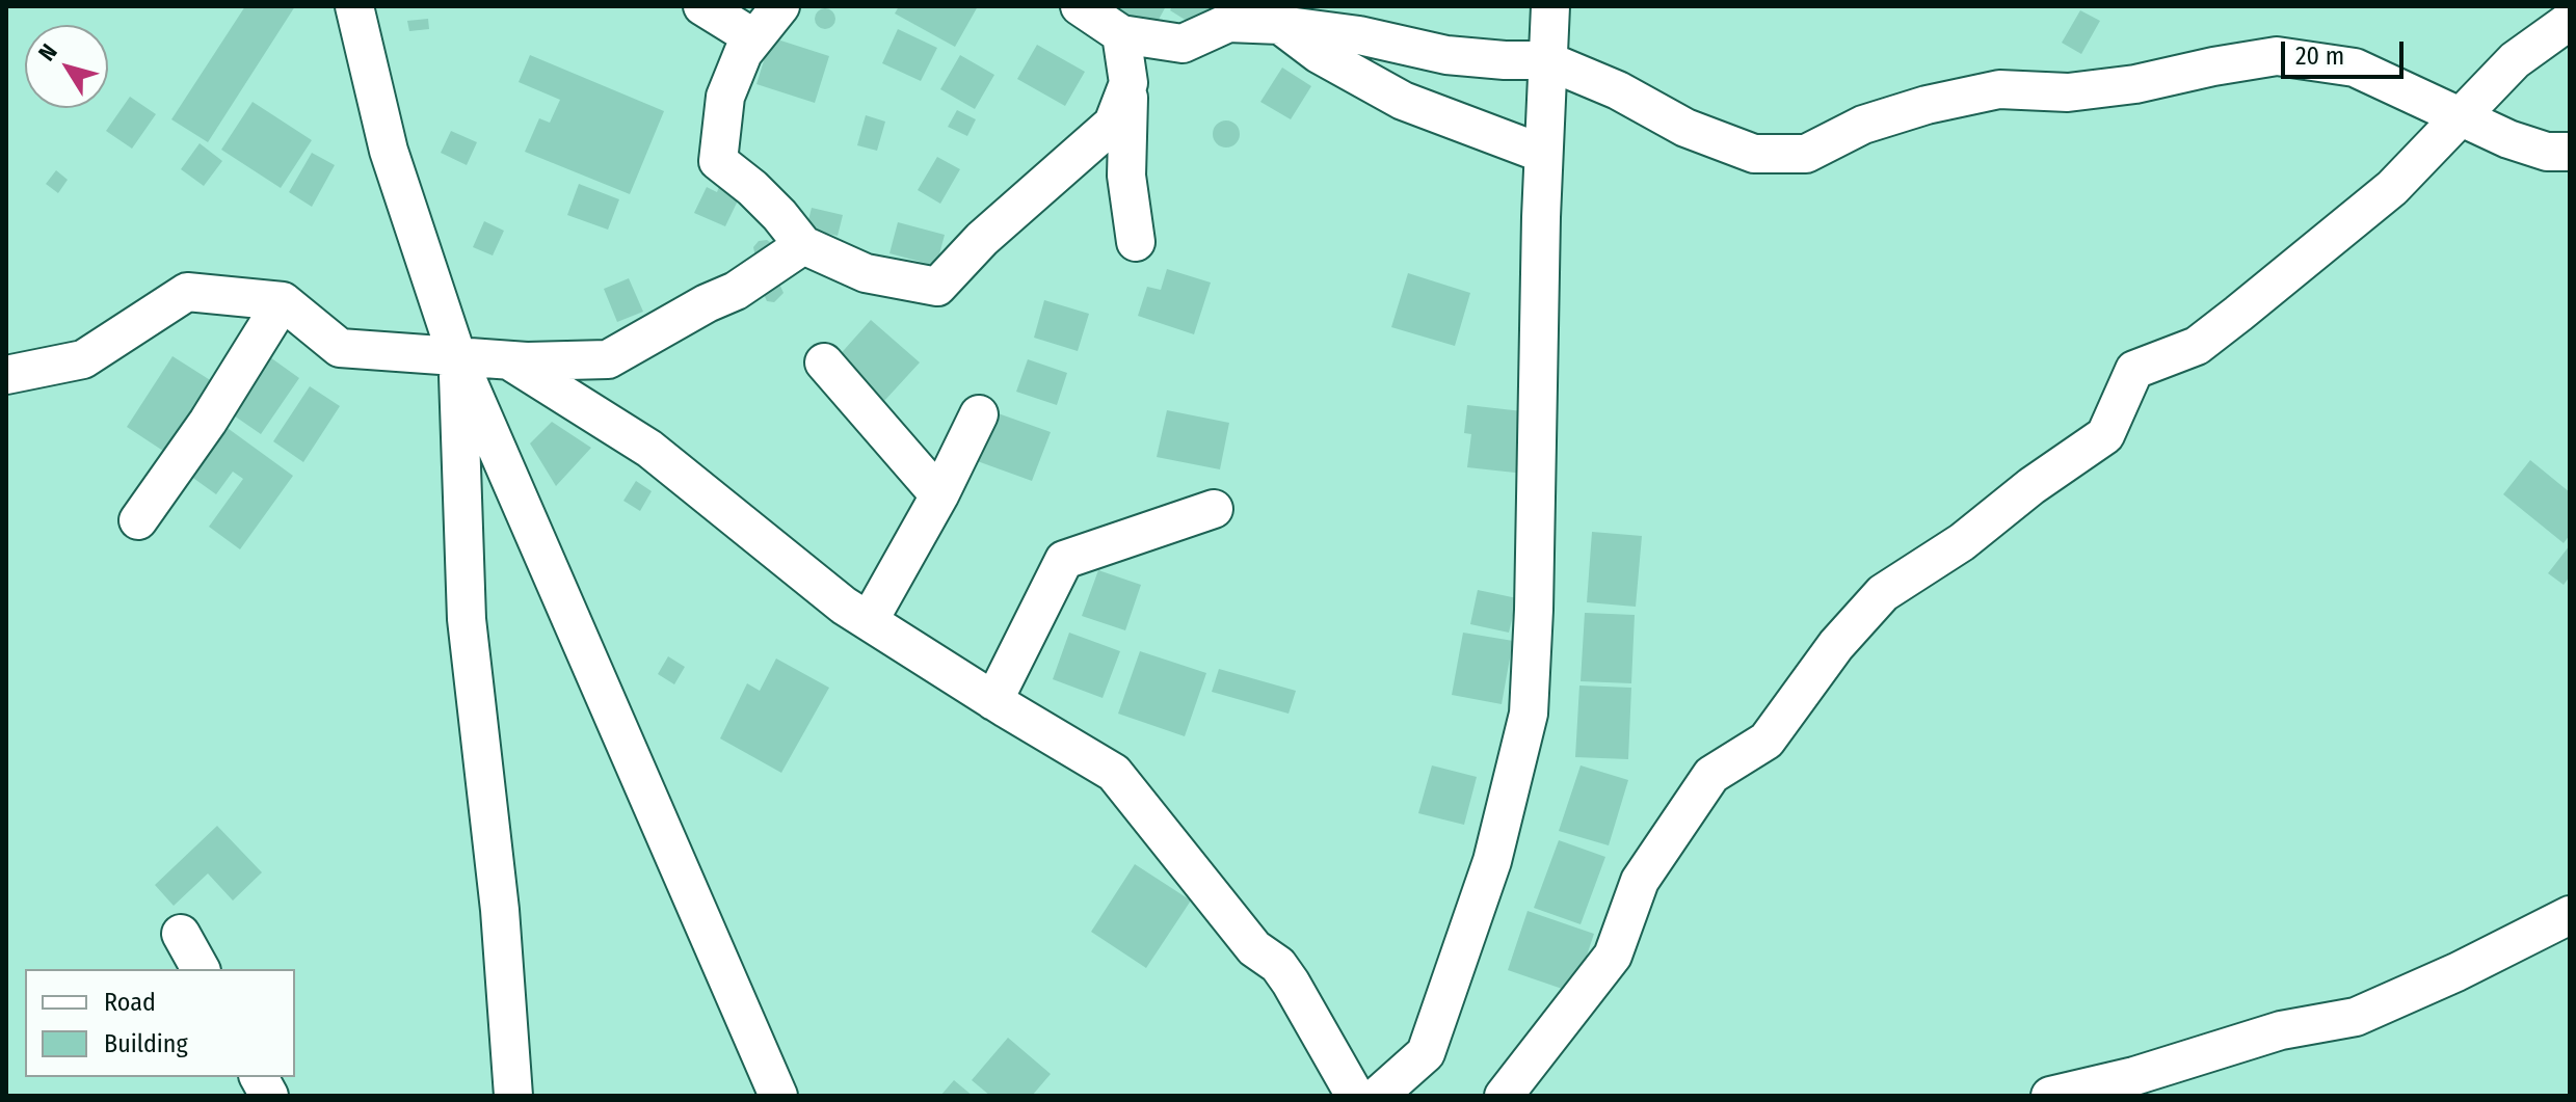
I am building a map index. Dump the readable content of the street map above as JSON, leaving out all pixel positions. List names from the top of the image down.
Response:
{
  "legend": ["Road", "Building"],
  "scale_bar": "20 m",
  "north": "top left"
}
